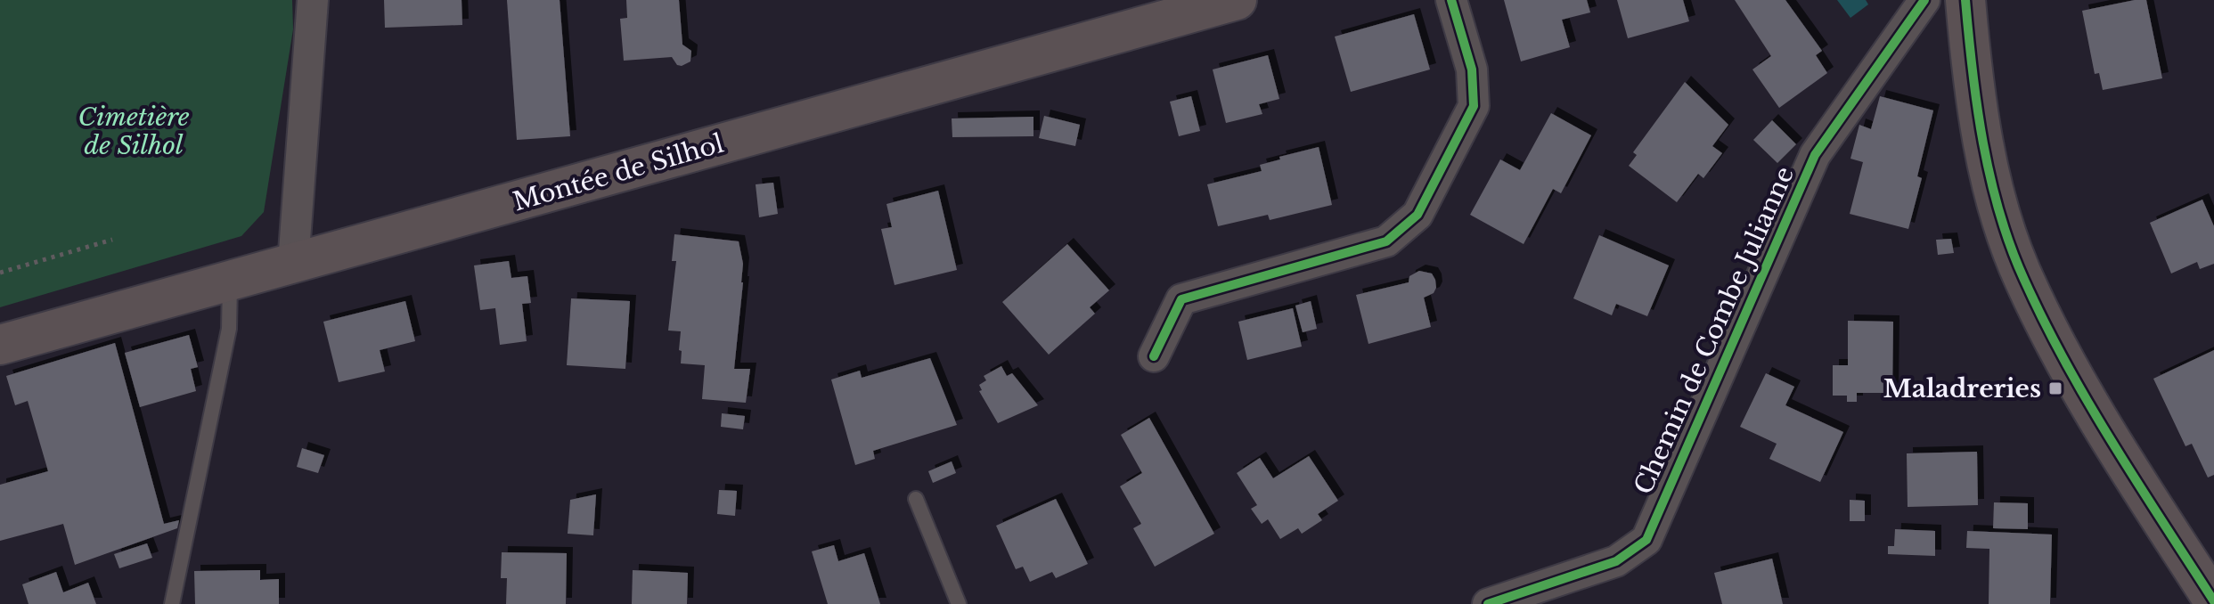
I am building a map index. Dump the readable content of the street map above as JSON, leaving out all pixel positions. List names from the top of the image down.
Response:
{
  "streets": {
    "main road": ["Montée de Silhol"],
    "street": ["Chemin de Combe Julianne"]
  },
  "parks": ["Cimetière de Silhol"],
  "places": {
    "transit": ["Maladreries"]
  }
}
